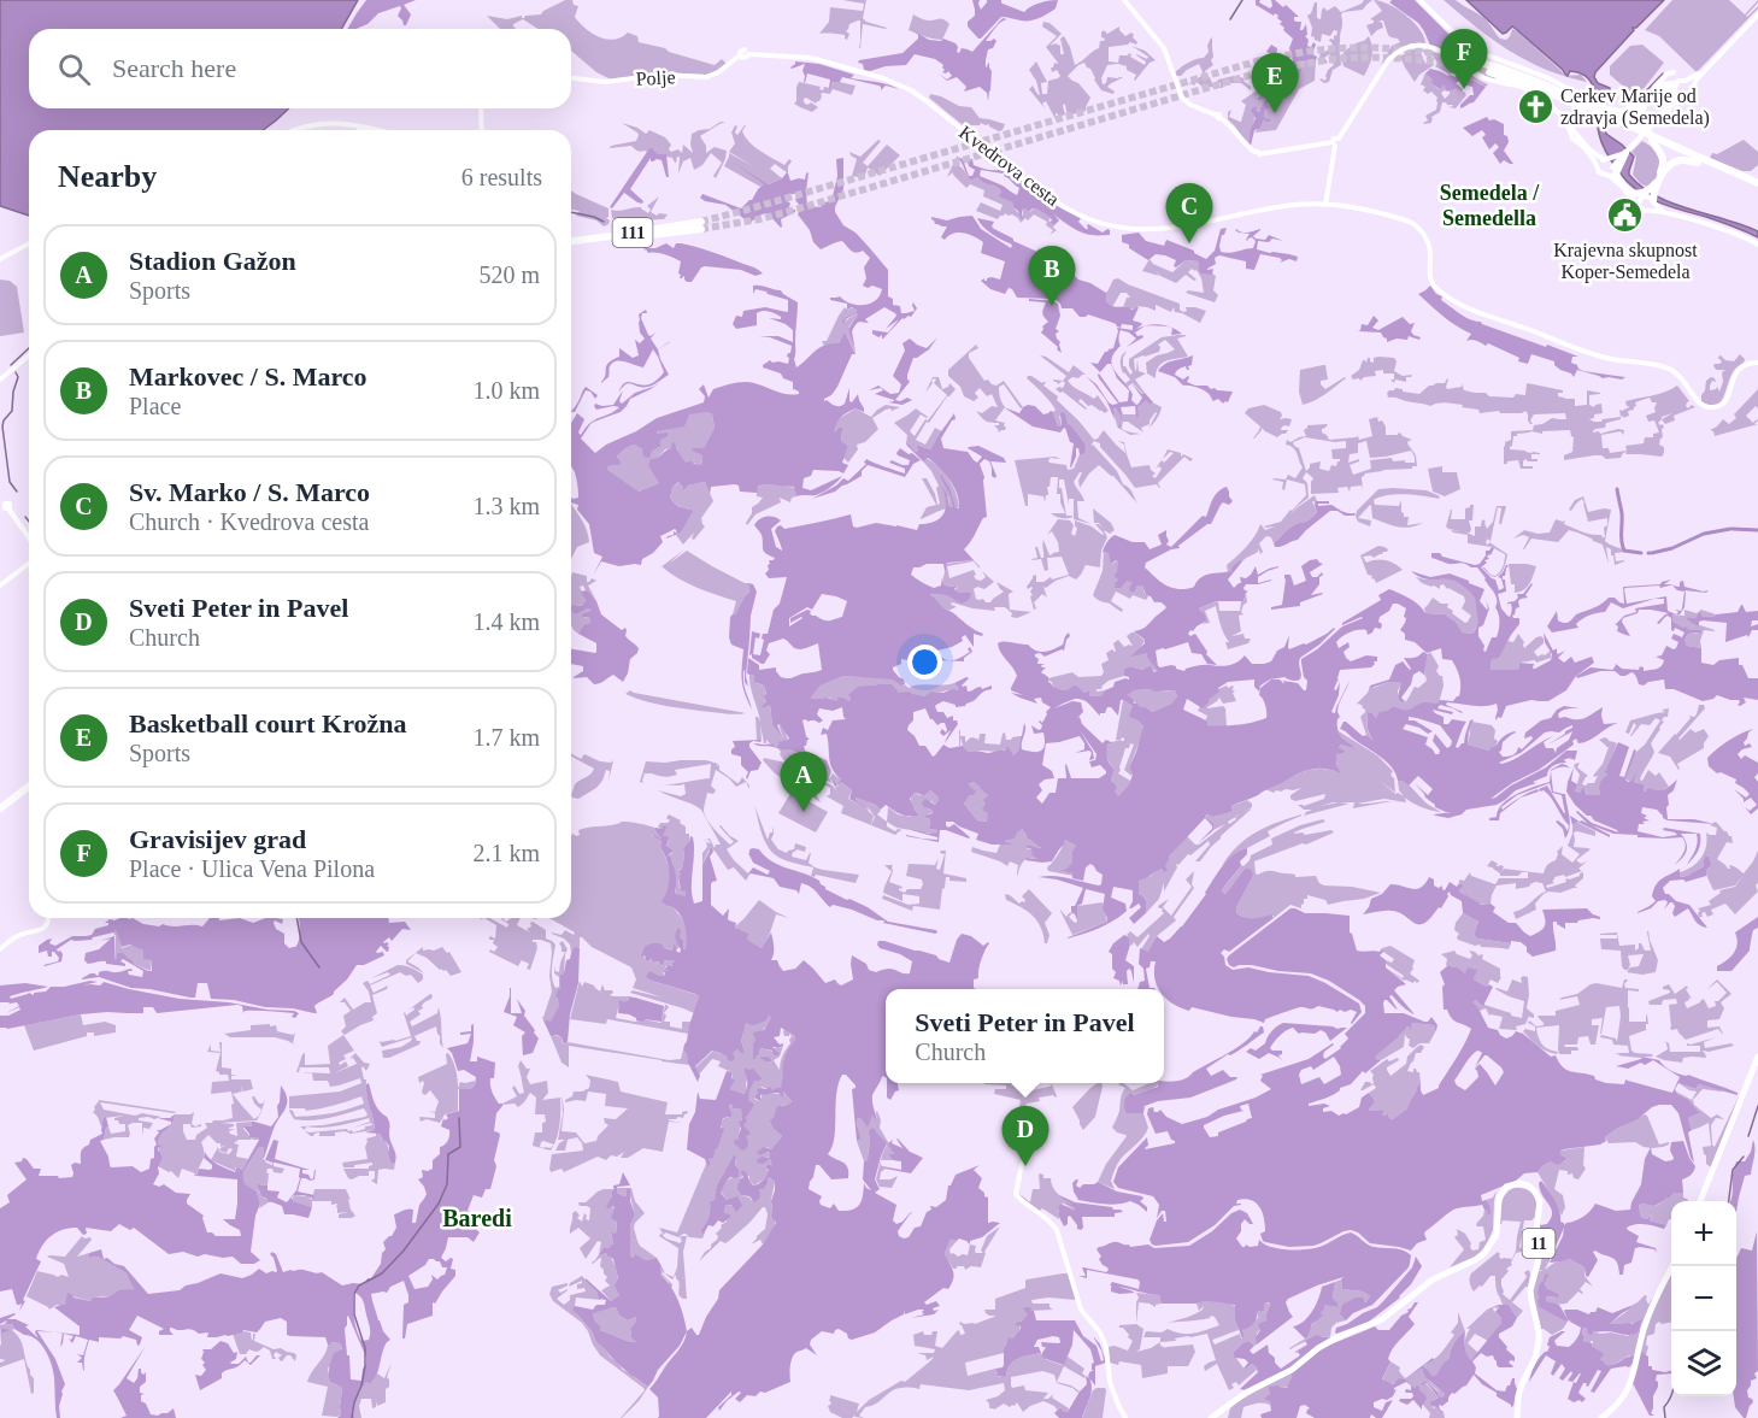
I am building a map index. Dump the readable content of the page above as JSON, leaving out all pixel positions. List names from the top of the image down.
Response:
{
  "streets": {
    "highway": ["111"],
    "main road": ["11"],
    "street": ["Polje", "Kvedrova cesta"]
  },
  "crossings": [
    ["Polje", "Kvedrova cesta"]
  ],
  "districts": ["Semedela / Semedella", "Baredi"],
  "places": {
    "church": ["Cerkev Marije od zdravja (Semedela)"],
    "public building": ["Krajevna skupnost Koper-Semedela"]
  },
  "page": {
    "pins": [
      "F",
      "E",
      "C",
      "B",
      "A",
      "D"
    ],
    "search": "Search here",
    "heading": ["Nearby", "6 results"],
    "list": [
      {
        "mark": "A",
        "name": "Stadion Gažon",
        "note": "Sports",
        "value": "520 m"
      },
      {
        "mark": "B",
        "name": "Markovec / S. Marco",
        "note": "Place",
        "value": "1.0 km"
      },
      {
        "mark": "C",
        "name": "Sv. Marko / S. Marco",
        "note": "Church · Kvedrova cesta",
        "value": "1.3 km"
      },
      {
        "mark": "D",
        "name": "Sveti Peter in Pavel",
        "note": "Church",
        "value": "1.4 km"
      },
      {
        "mark": "E",
        "name": "Basketball court Krožna",
        "note": "Sports",
        "value": "1.7 km"
      },
      {
        "mark": "F",
        "name": "Gravisijev grad",
        "note": "Place · Ulica Vena Pilona",
        "value": "2.1 km"
      }
    ],
    "popup": ["Sveti Peter in Pavel", "Church"],
    "map_buttons": ["+", "−"]
  }
}
